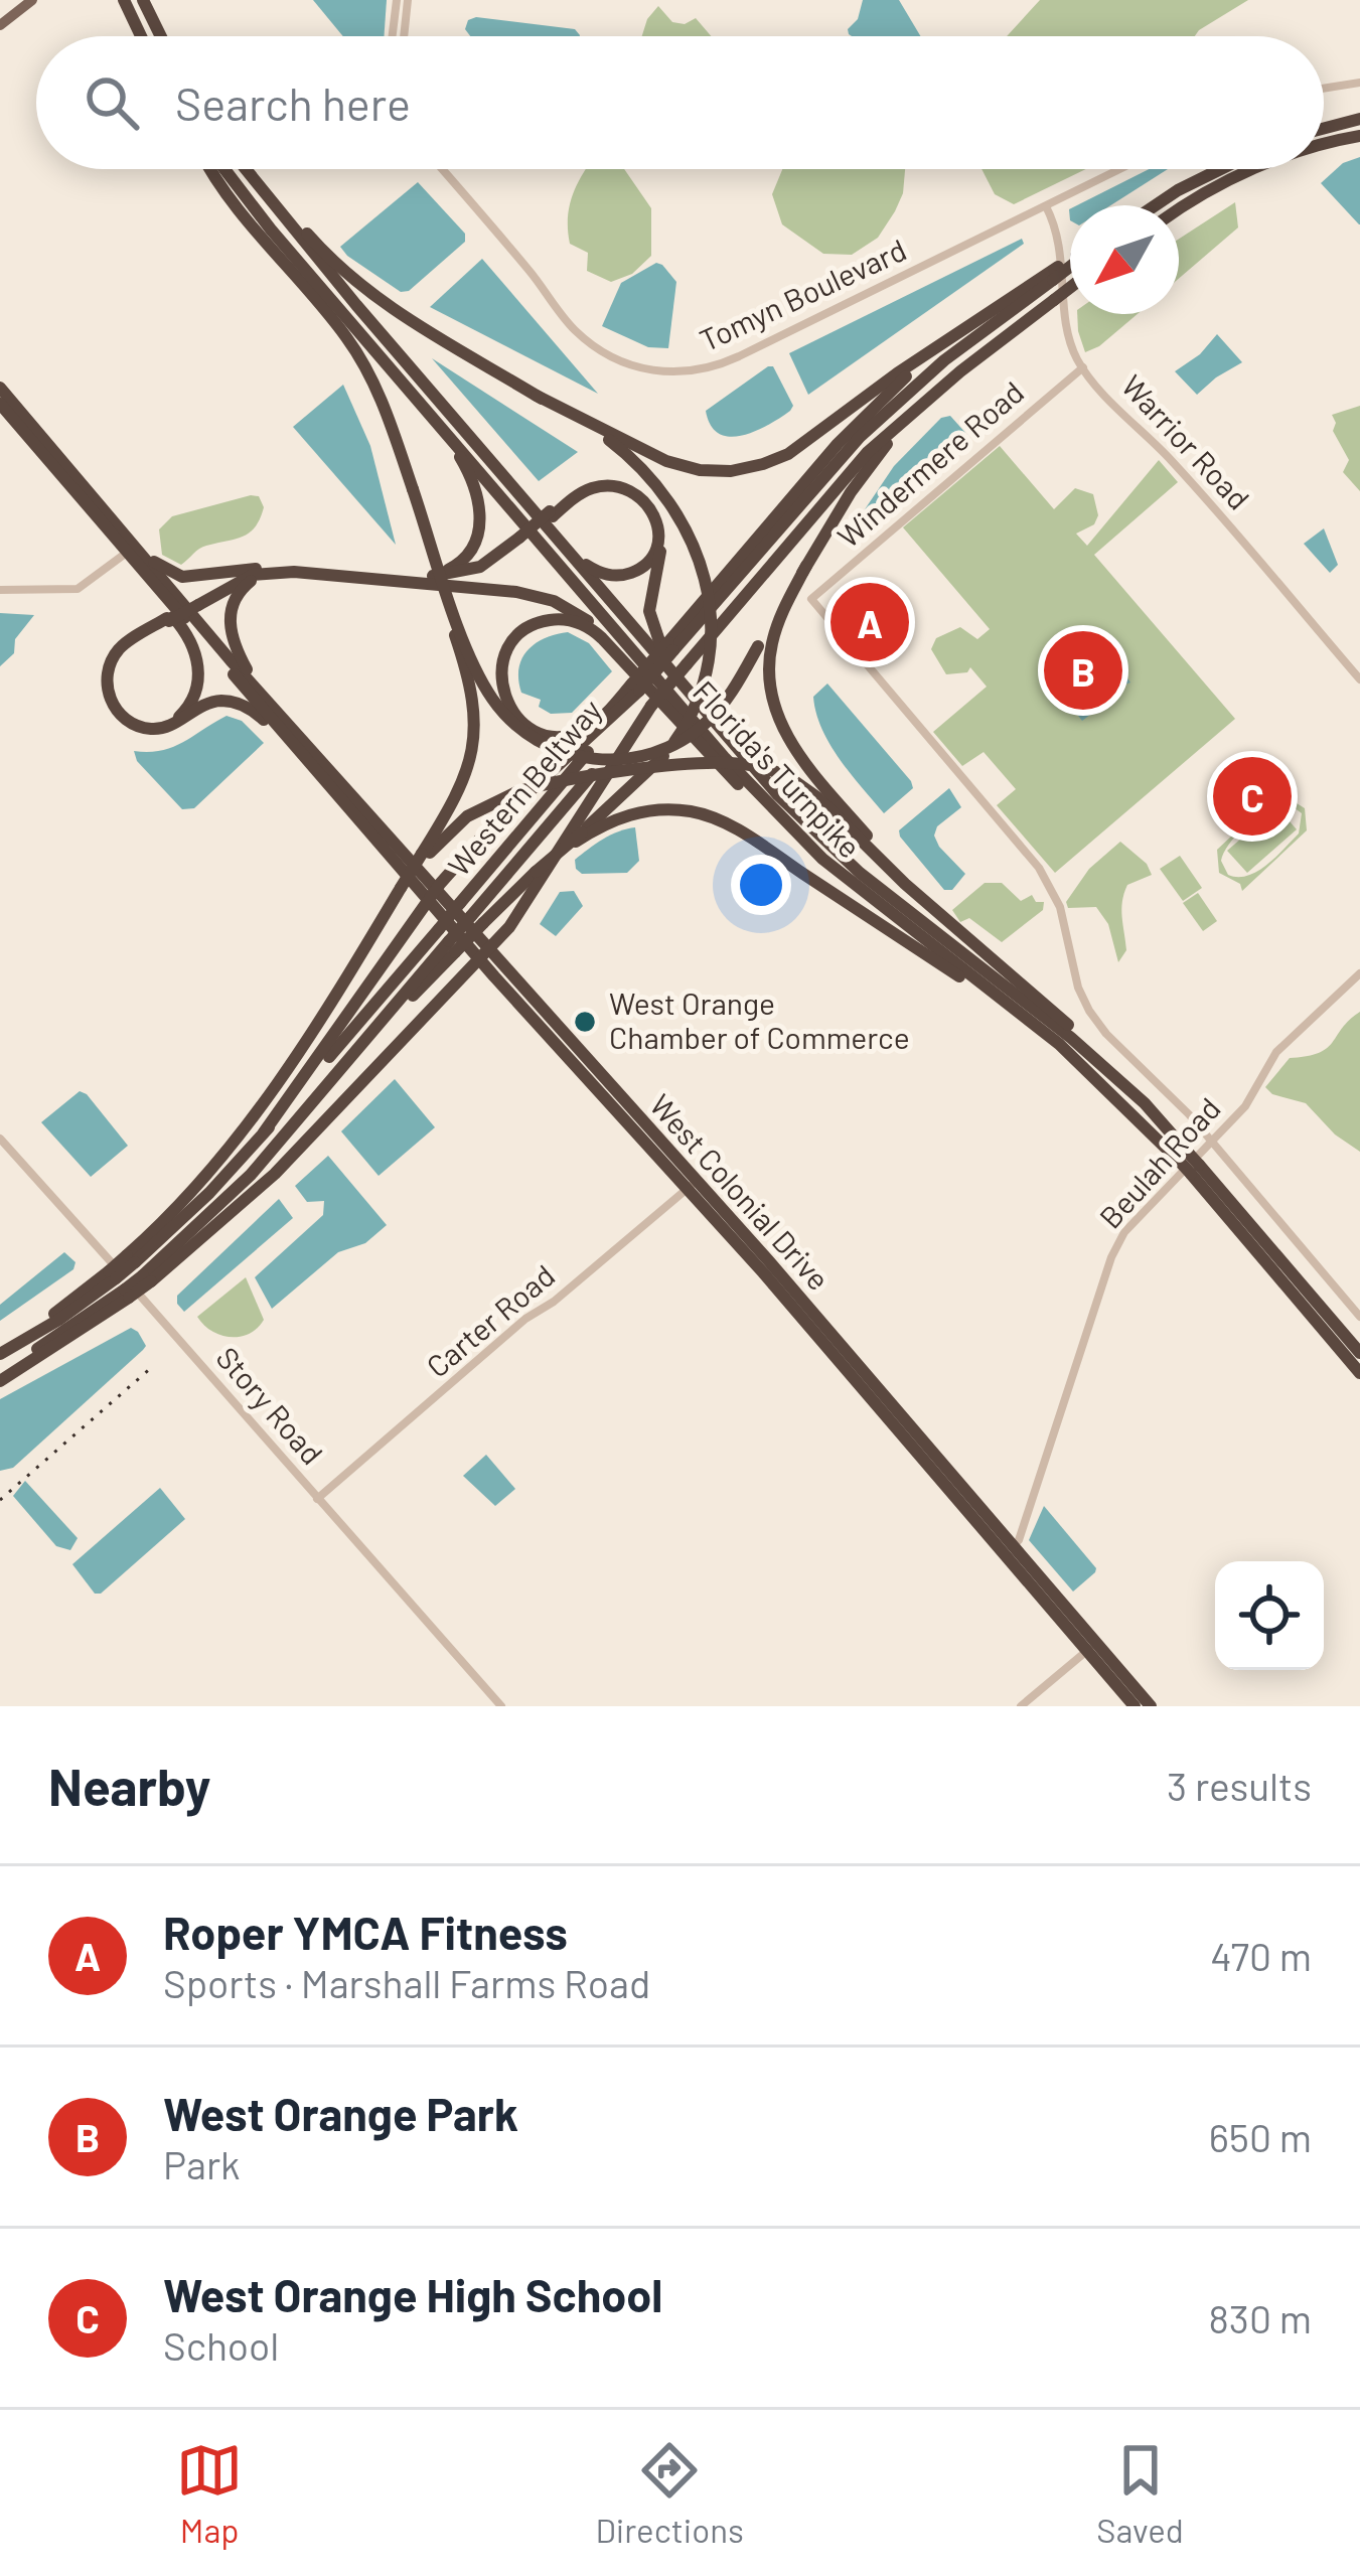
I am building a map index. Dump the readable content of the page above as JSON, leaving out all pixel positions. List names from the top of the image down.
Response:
{
  "streets": {
    "highway": ["Florida's Turnpike", "Western Beltway", "West Colonial Drive"],
    "street": [
      "Tomyn Boulevard",
      "Warrior Road",
      "Windermere Road",
      "Beulah Road",
      "Carter Road",
      "Story Road"
    ]
  },
  "crossings": [
    ["Tomyn Boulevard", "Warrior Road"],
    ["Warrior Road", "Windermere Road"],
    ["Windermere Road", "Beulah Road"],
    ["Beulah Road", "West Colonial Drive"],
    ["West Colonial Drive", "Carter Road"],
    ["Carter Road", "Story Road"]
  ],
  "places": ["West Orange Chamber of Commerce"],
  "north": "bottom left",
  "page": {
    "search": "Search here",
    "pins": ["A", "B", "C"],
    "heading": ["Nearby", "3 results"],
    "list": [
      {
        "mark": "A",
        "name": "Roper YMCA Fitness",
        "note": "Sports · Marshall Farms Road",
        "value": "470 m"
      },
      {
        "mark": "B",
        "name": "West Orange Park",
        "note": "Park",
        "value": "650 m"
      },
      {
        "mark": "C",
        "name": "West Orange High School",
        "note": "School",
        "value": "830 m"
      }
    ],
    "nav": ["Map", "Directions", "Saved"]
  }
}
